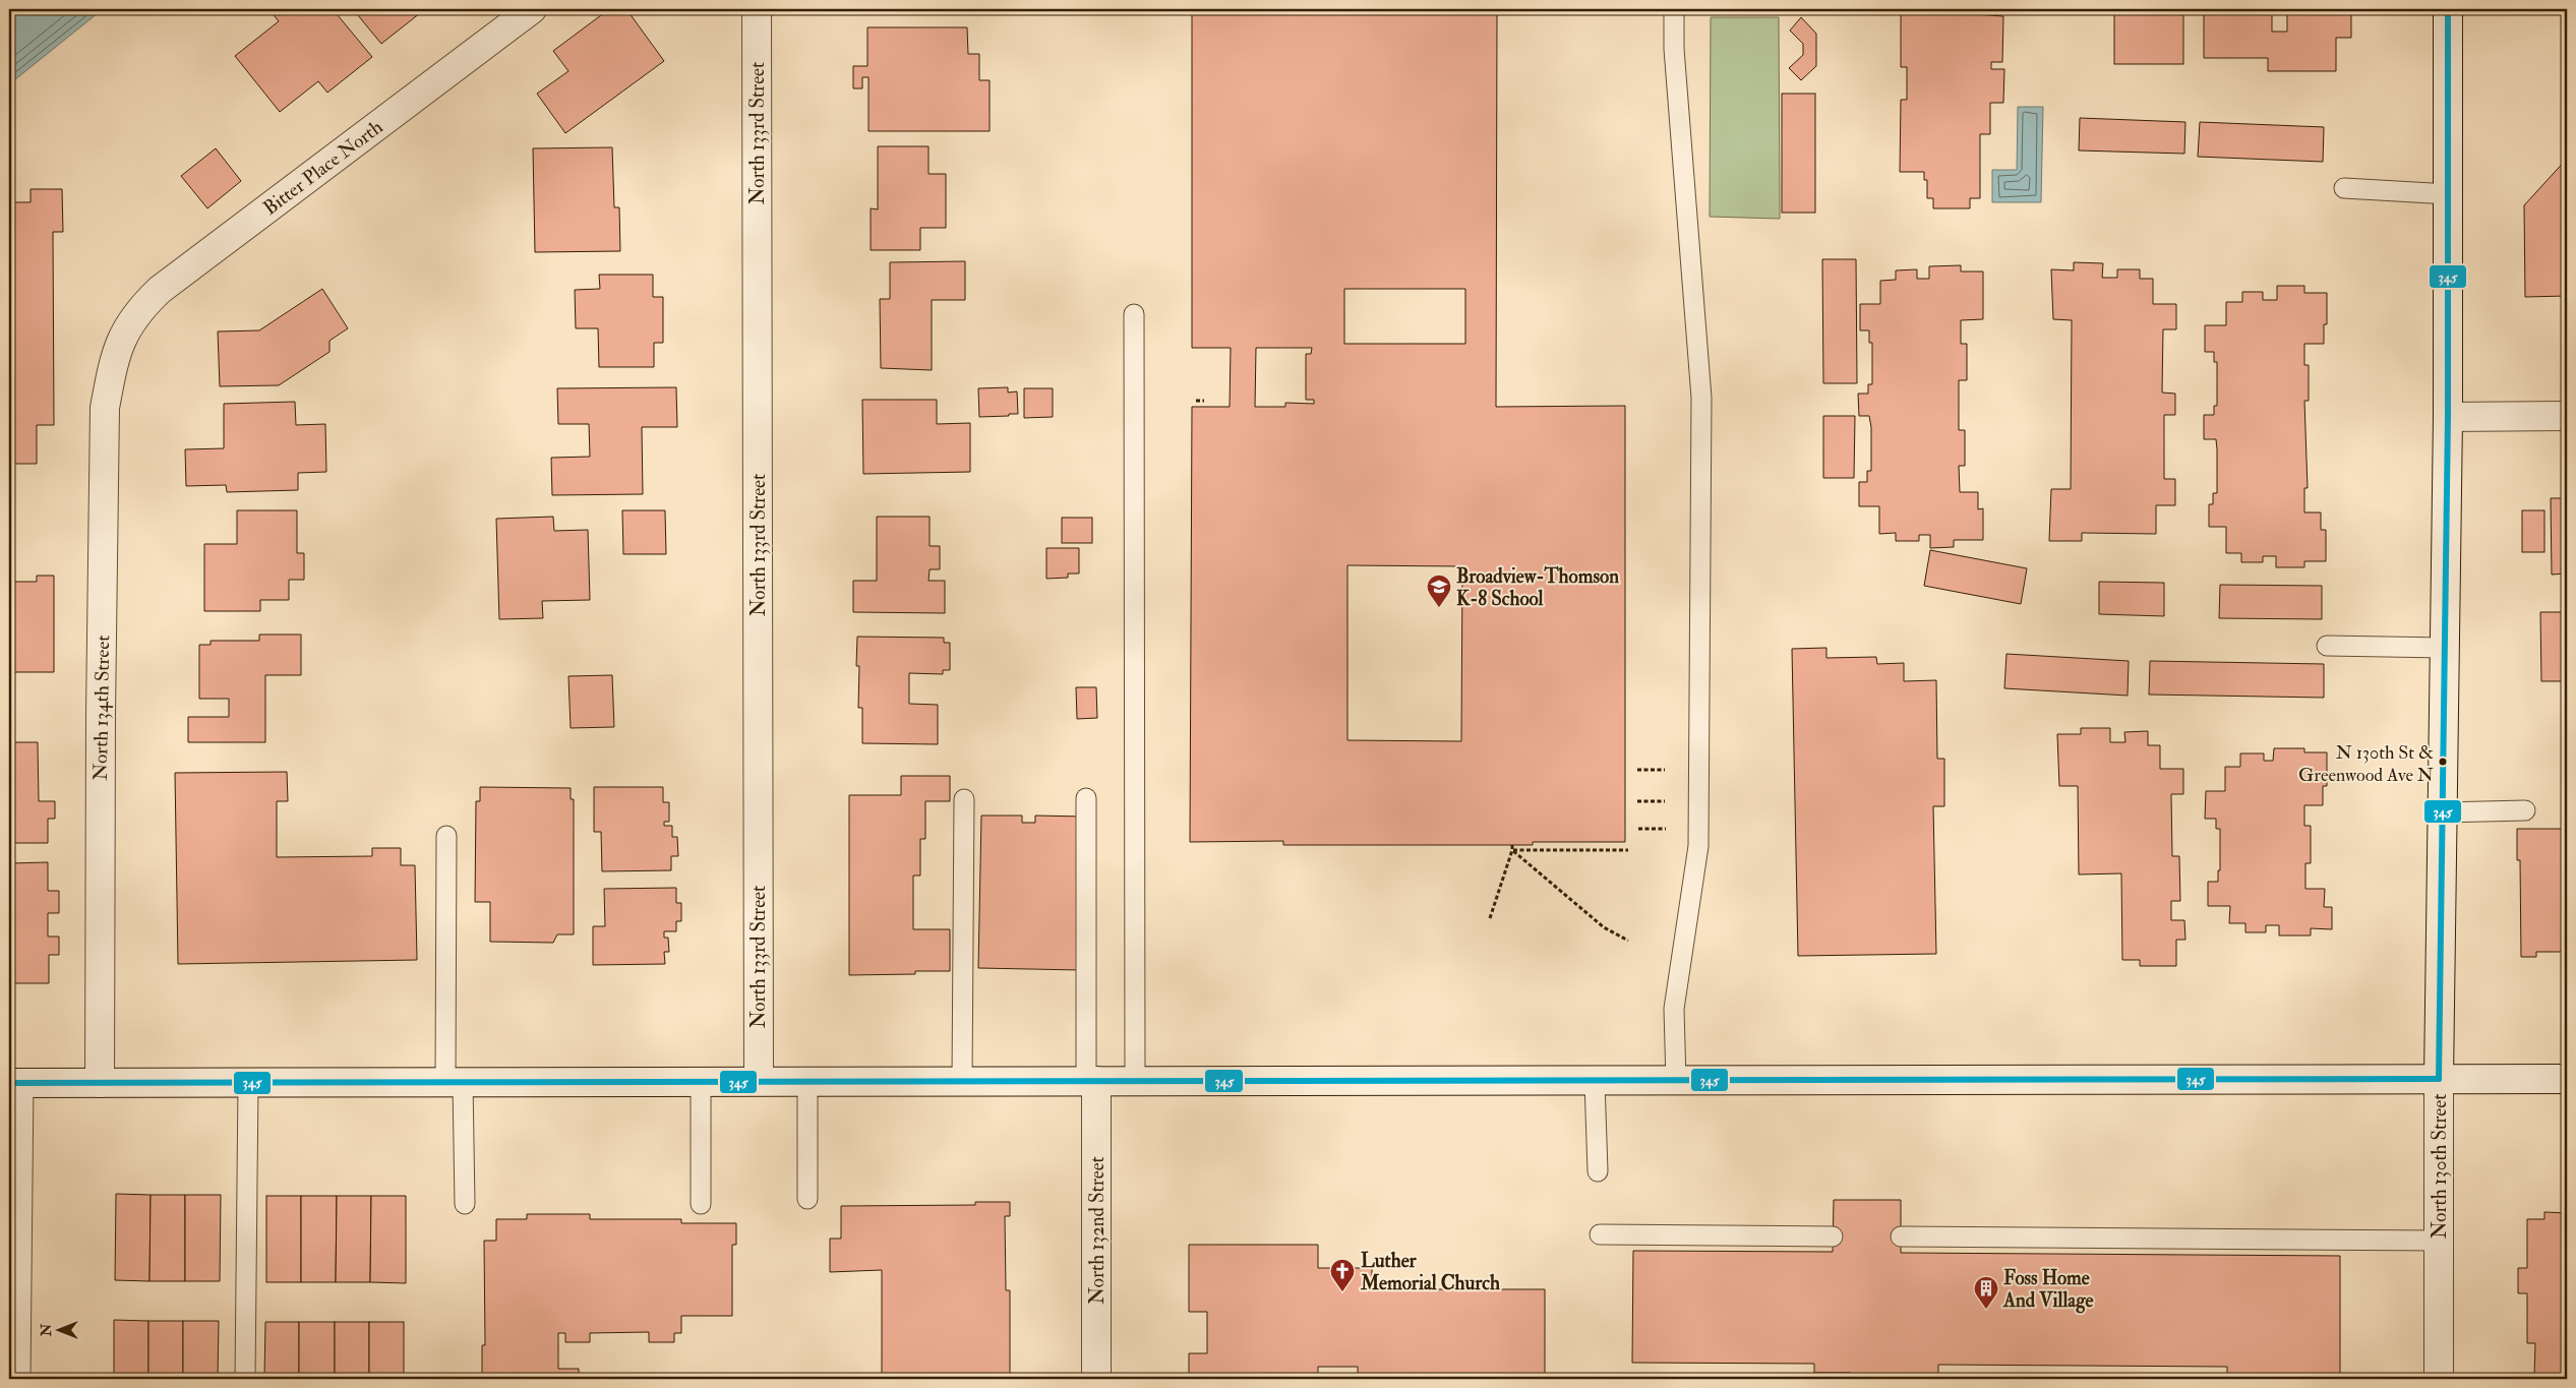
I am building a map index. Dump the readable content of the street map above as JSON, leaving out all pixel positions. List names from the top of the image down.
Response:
{
  "streets": {
    "main road": [
      "North 133rd Street",
      "Bitter Place North",
      "North 134th Street",
      "North 130th Street",
      "North 132nd Street"
    ]
  },
  "crossings": [
    ["Bitter Place North", "North 134th Street"]
  ],
  "places": {
    "school or university": ["Broadview-Thomson K-8 School"],
    "other": ["N 130th St & Greenwood Ave N"],
    "church": ["Luther Memorial Church"],
    "building": ["Foss Home And Village"]
  },
  "lines": ["transit line 345"],
  "north": "left"
}
